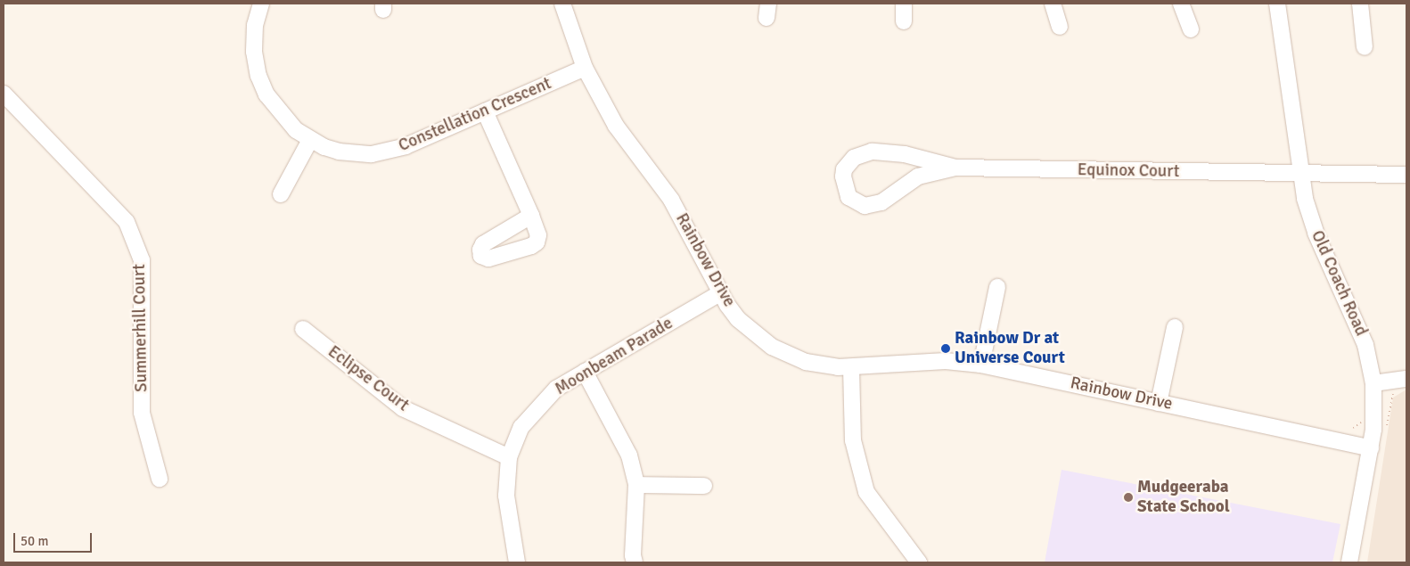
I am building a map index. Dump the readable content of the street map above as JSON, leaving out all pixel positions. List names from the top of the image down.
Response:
{
  "streets": {
    "street": [
      "Constellation Crescent",
      "Equinox Court",
      "Rainbow Drive",
      "Old Coach Road",
      "Summerhill Court",
      "Moonbeam Parade",
      "Eclipse Court"
    ]
  },
  "crossings": [
    ["Constellation Crescent", "Rainbow Drive"],
    ["Equinox Court", "Old Coach Road"],
    ["Rainbow Drive", "Old Coach Road"],
    ["Rainbow Drive", "Moonbeam Parade"],
    ["Moonbeam Parade", "Eclipse Court"]
  ],
  "places": ["Rainbow Dr at Universe Court", "Mudgeeraba State School"],
  "scale_bar": "50 m"
}
